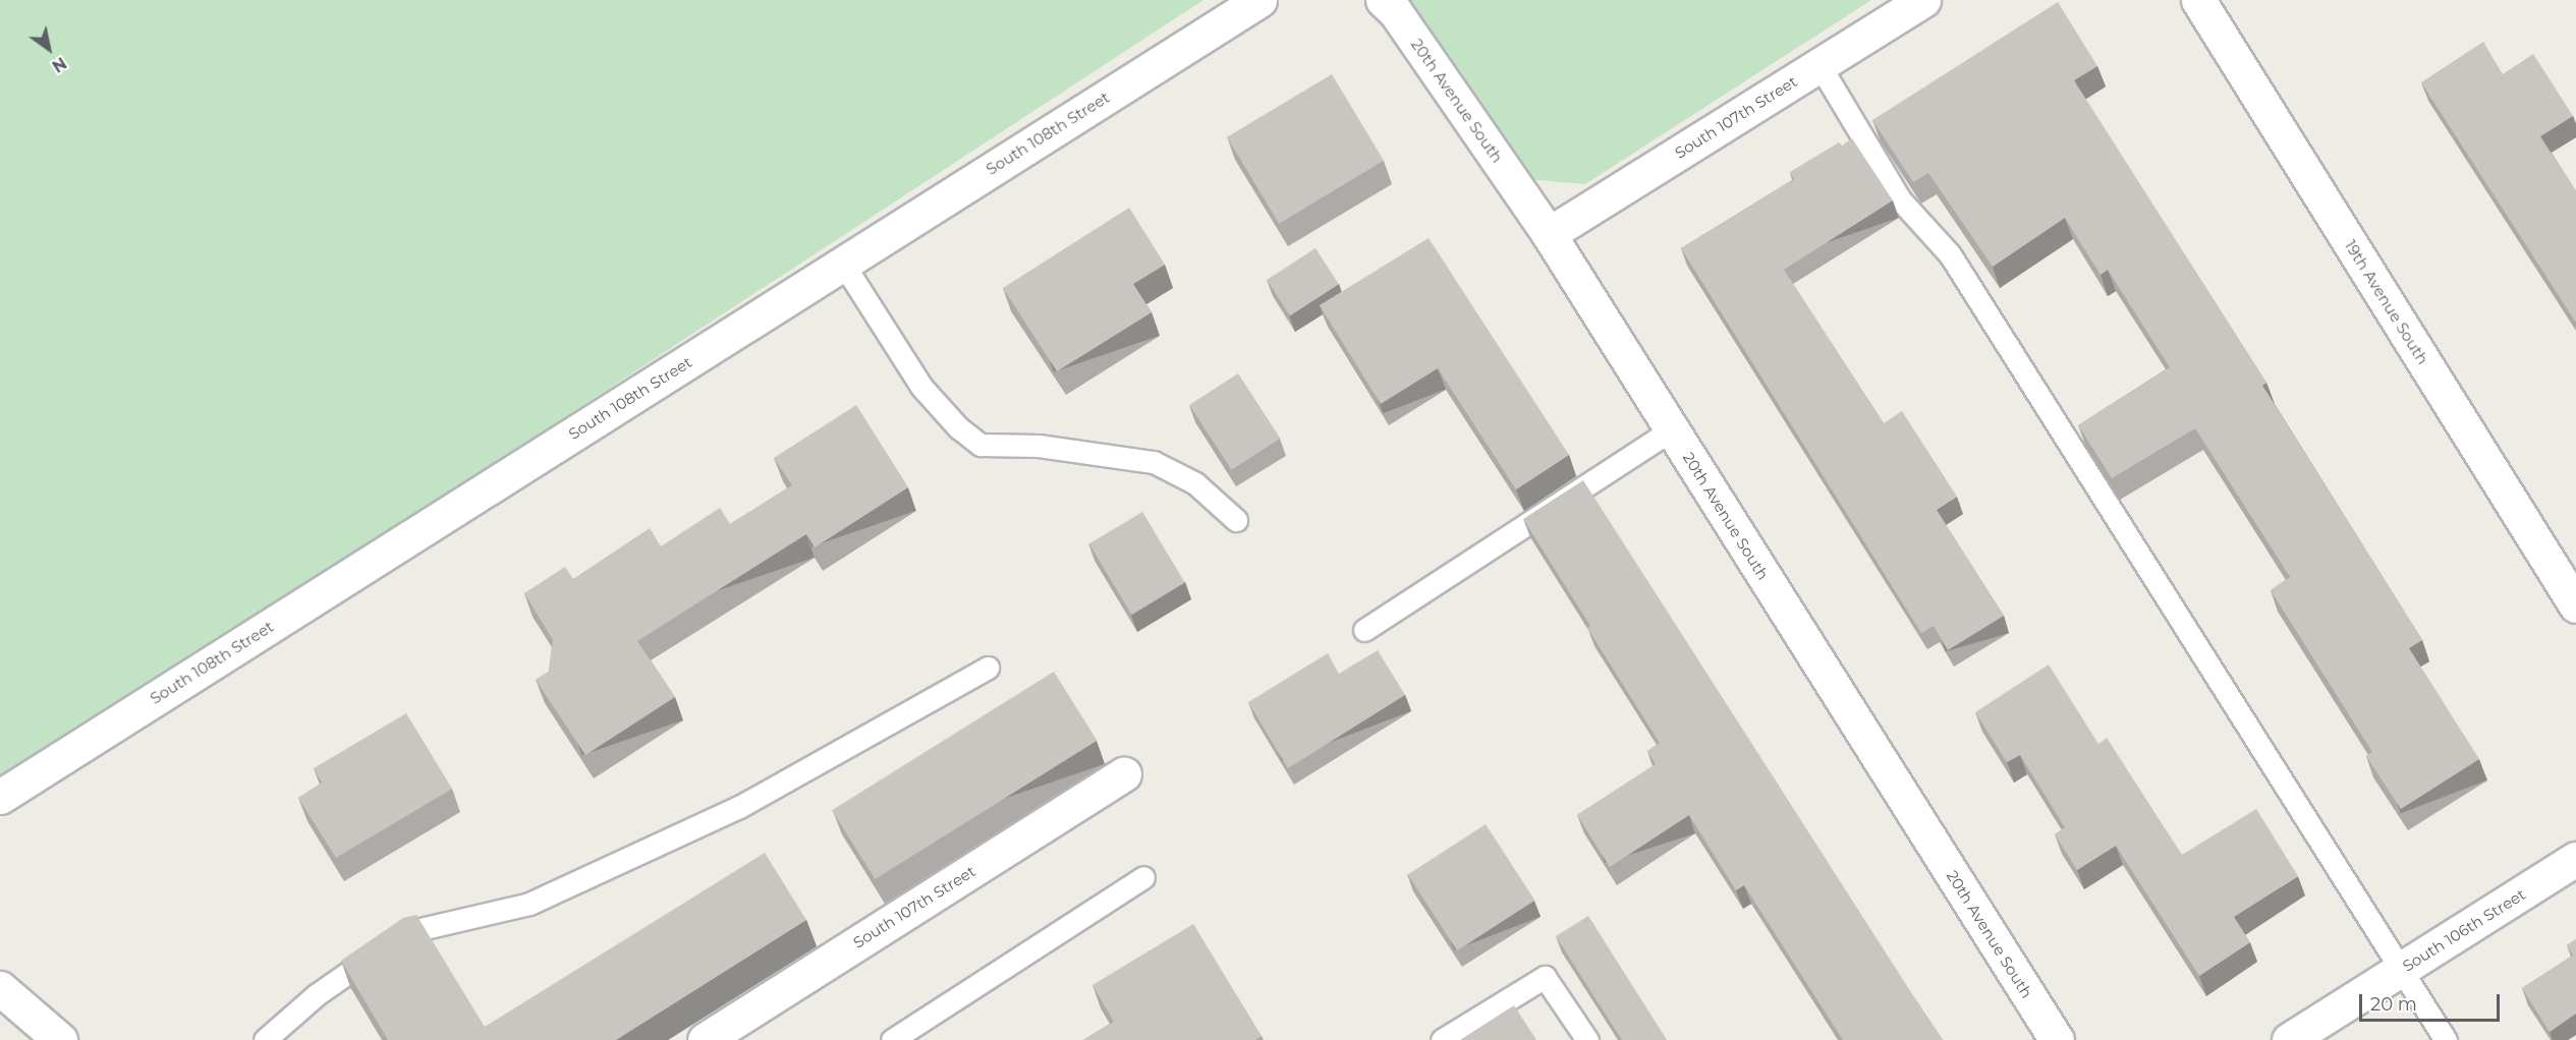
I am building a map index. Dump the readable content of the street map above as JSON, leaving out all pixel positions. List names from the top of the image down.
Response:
{
  "streets": {
    "street": [
      "20th Avenue South",
      "South 107th Street",
      "South 108th Street",
      "19th Avenue South",
      "South 106th Street"
    ]
  },
  "crossings": [
    ["20th Avenue South", "South 107th Street"]
  ],
  "scale_bar": "20 m",
  "north": "bottom right"
}
